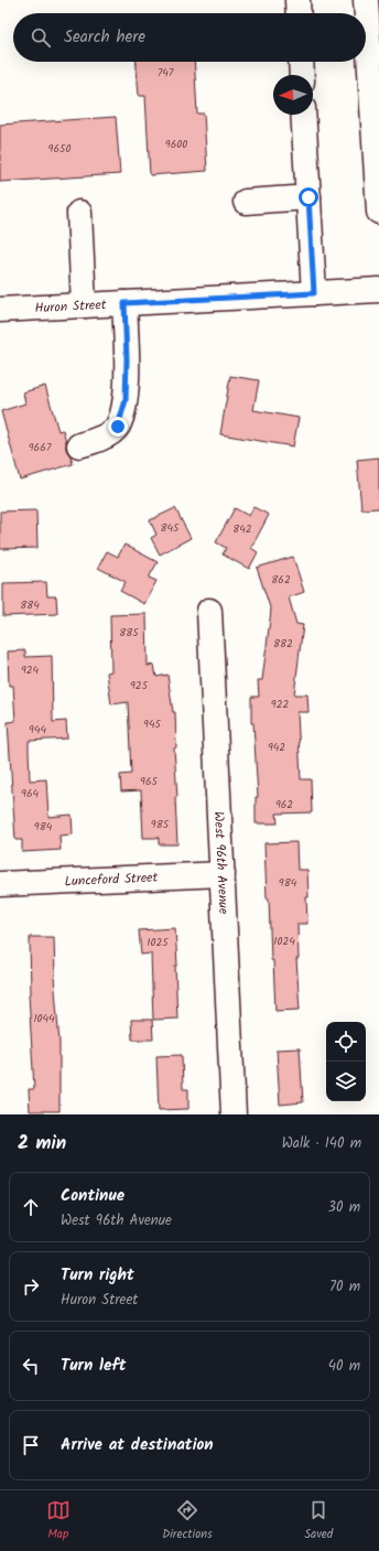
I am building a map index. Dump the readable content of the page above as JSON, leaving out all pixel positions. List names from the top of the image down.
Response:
{
  "streets": {
    "street": ["Huron Street", "West 96th Avenue", "Lunceford Street"]
  },
  "crossings": [
    ["West 96th Avenue", "Lunceford Street"]
  ],
  "house_numbers": [
    "747",
    "9600",
    "9650",
    "9667",
    "845",
    "842",
    "862",
    "884",
    "885",
    "882",
    "924",
    "925",
    "922",
    "945",
    "944",
    "942",
    "965",
    "964",
    "962",
    "985",
    "984",
    "984",
    "1024",
    "1025",
    "1044"
  ],
  "north": "left",
  "page": {
    "search": "Search here",
    "heading": ["2 min", "Walk · 140 m"],
    "list": [
      ["Continue", "West 96th Avenue", "30 m"],
      ["Turn right", "Huron Street", "70 m"],
      ["Turn left", "40 m"],
      "Arrive at destination"
    ],
    "nav": ["Map", "Directions", "Saved"]
  }
}
